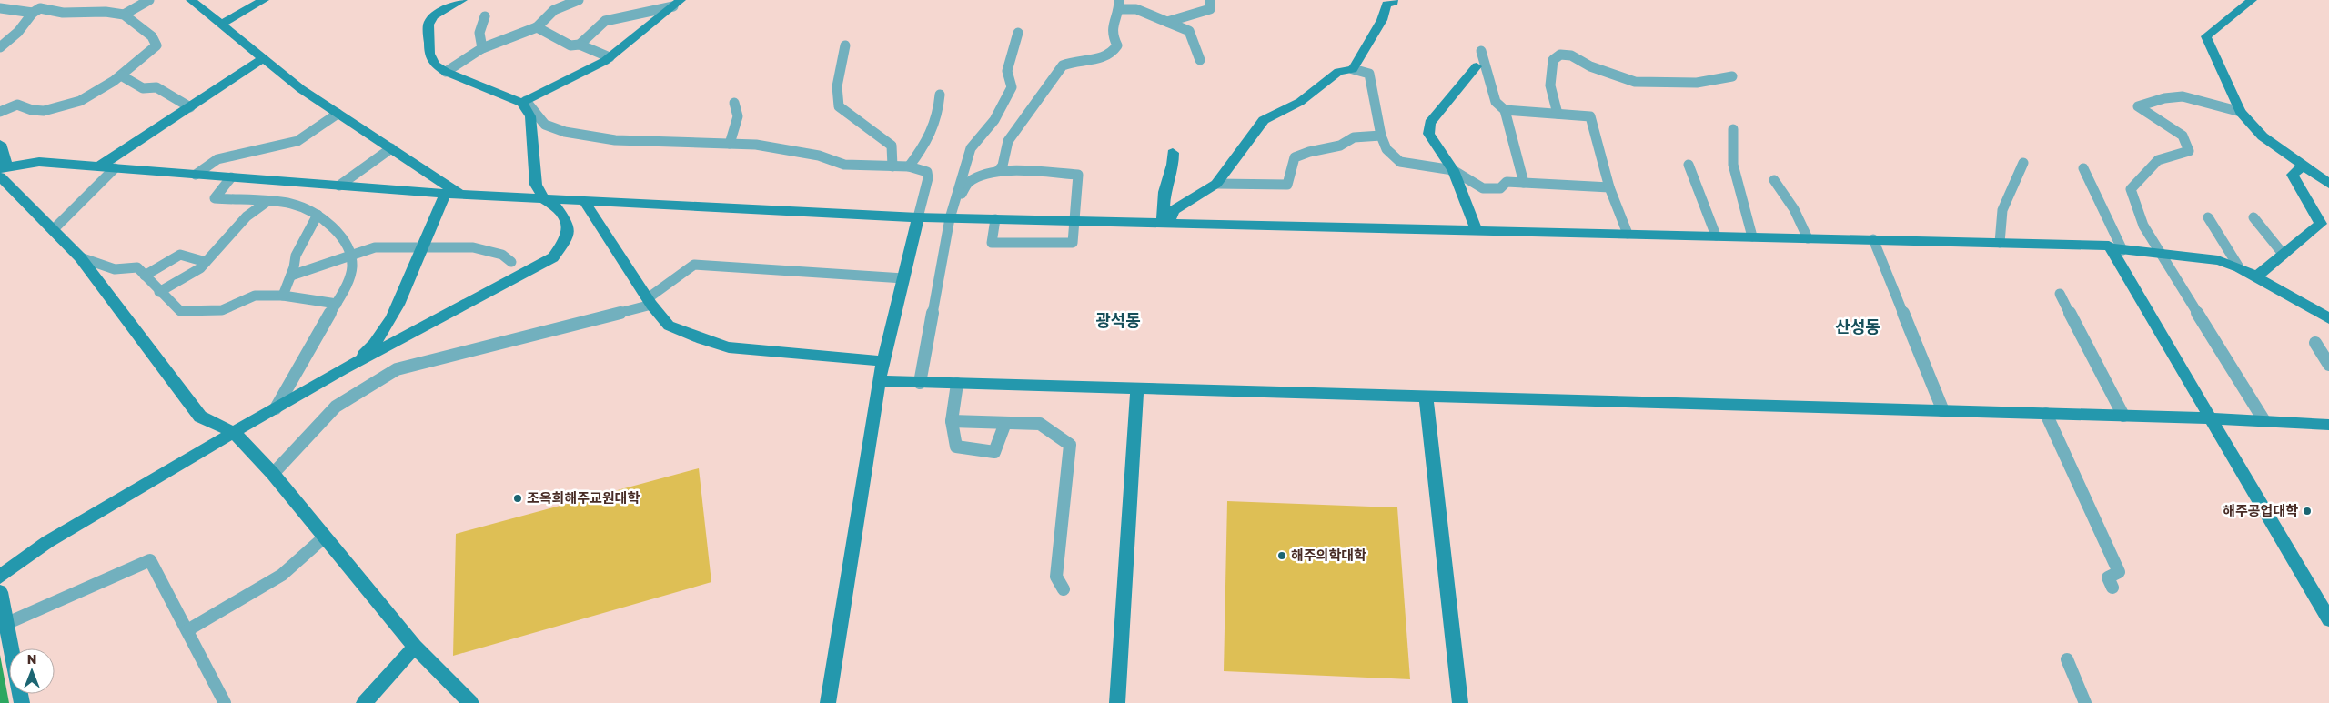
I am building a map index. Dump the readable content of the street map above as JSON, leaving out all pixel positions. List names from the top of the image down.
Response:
{
  "districts": ["광석동", "산성동"],
  "places": ["조옥희해주교원대학", "해주공업대학", "해주의학대학"],
  "north": "top"
}
